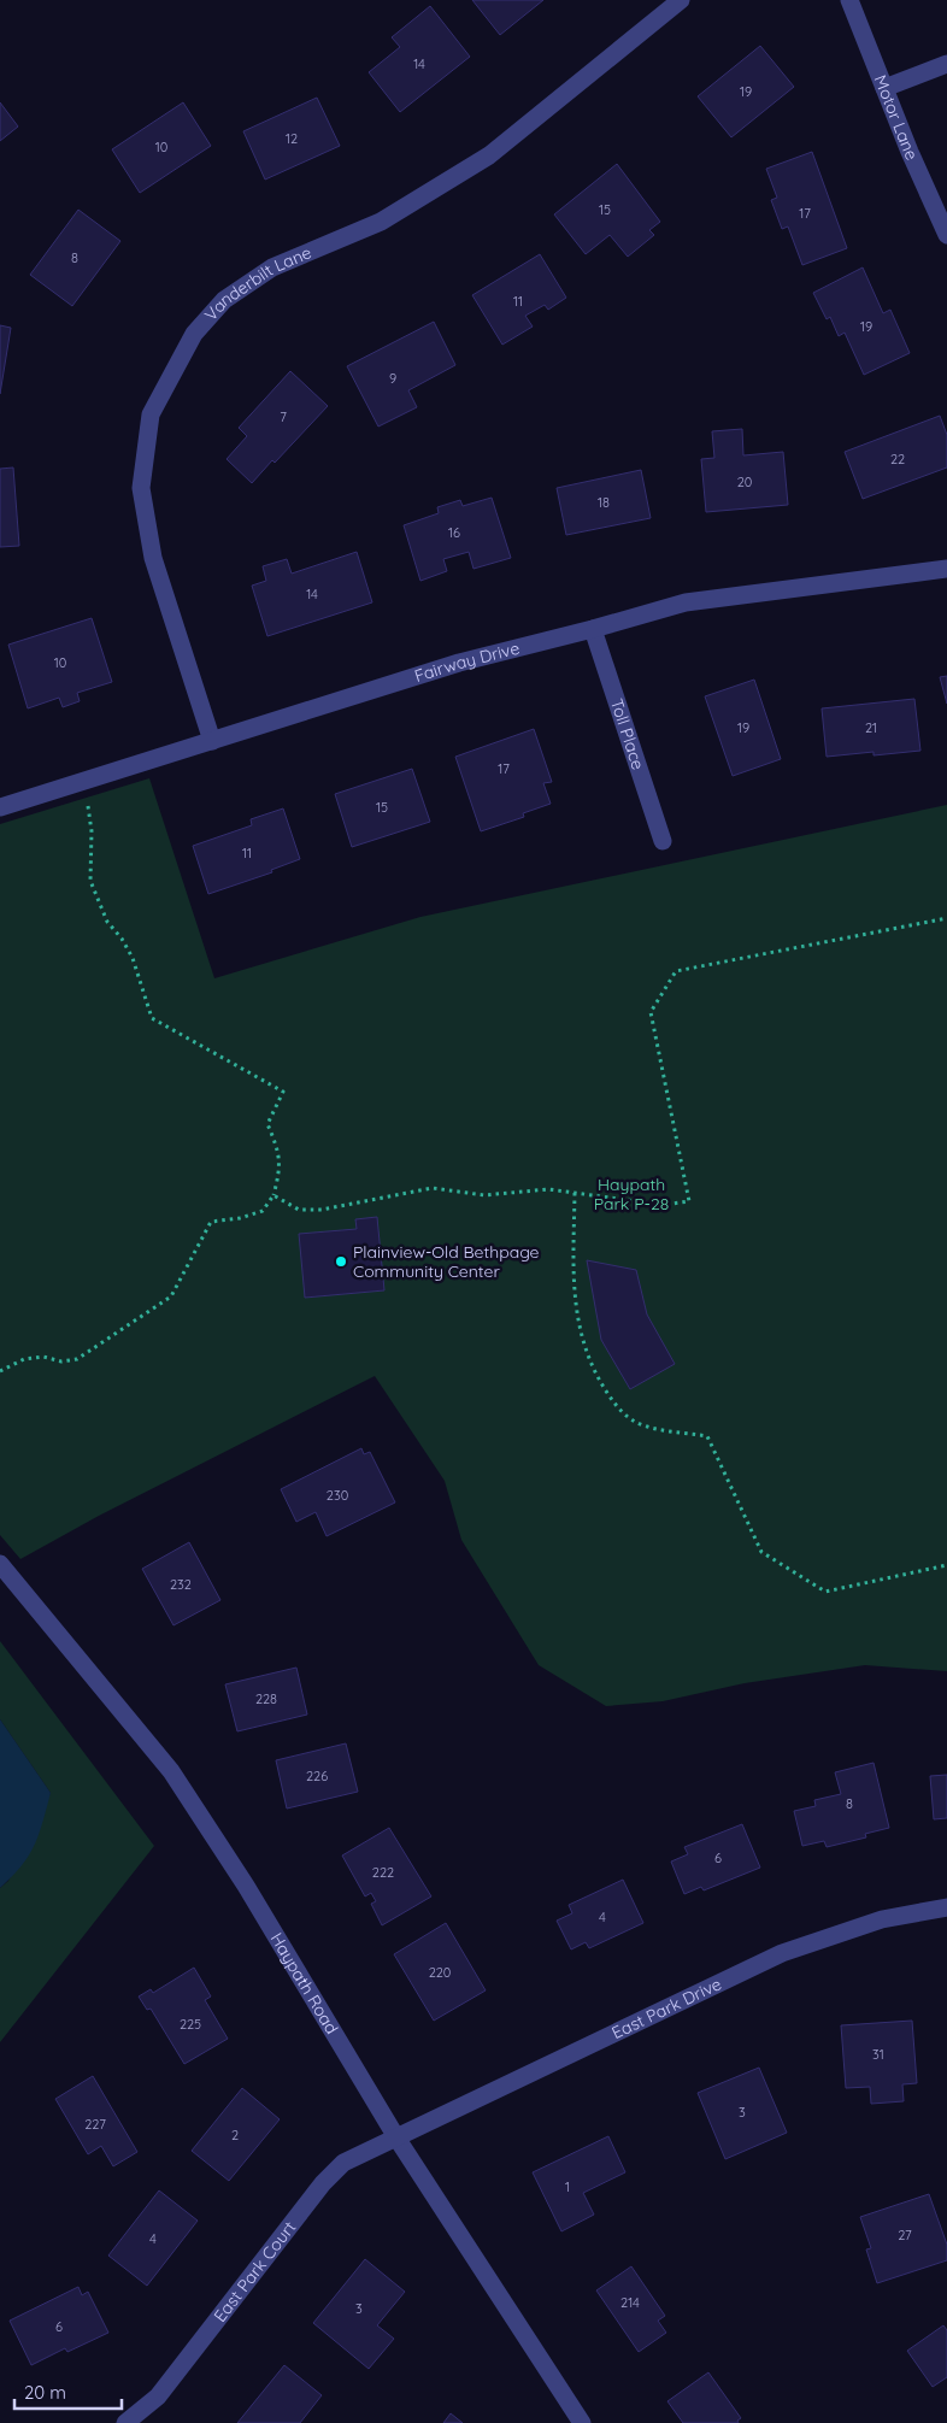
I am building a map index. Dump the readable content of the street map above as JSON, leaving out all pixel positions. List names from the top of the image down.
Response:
{
  "streets": {
    "street": [
      "Motor Lane",
      "Vanderbilt Lane",
      "Fairway Drive",
      "Toll Place",
      "Haypath Road",
      "East Park Drive",
      "East Park Court"
    ]
  },
  "crossings": [
    ["Vanderbilt Lane", "Fairway Drive"],
    ["Fairway Drive", "Toll Place"],
    ["Haypath Road", "East Park Drive"],
    ["Haypath Road", "East Park Court"],
    ["East Park Drive", "East Park Court"]
  ],
  "parks": ["Haypath Park P-28"],
  "places": ["Plainview-Old Bethpage Community Center"],
  "house_numbers": [
    "14",
    "19",
    "12",
    "10",
    "15",
    "17",
    "8",
    "11",
    "19",
    "9",
    "7",
    "22",
    "20",
    "18",
    "16",
    "14",
    "10",
    "19",
    "21",
    "17",
    "15",
    "11",
    "230",
    "232",
    "228",
    "226",
    "8",
    "6",
    "222",
    "4",
    "220",
    "225",
    "31",
    "3",
    "227",
    "2",
    "1",
    "27",
    "4",
    "214",
    "3",
    "6"
  ],
  "scale_bar": "20 m"
}
